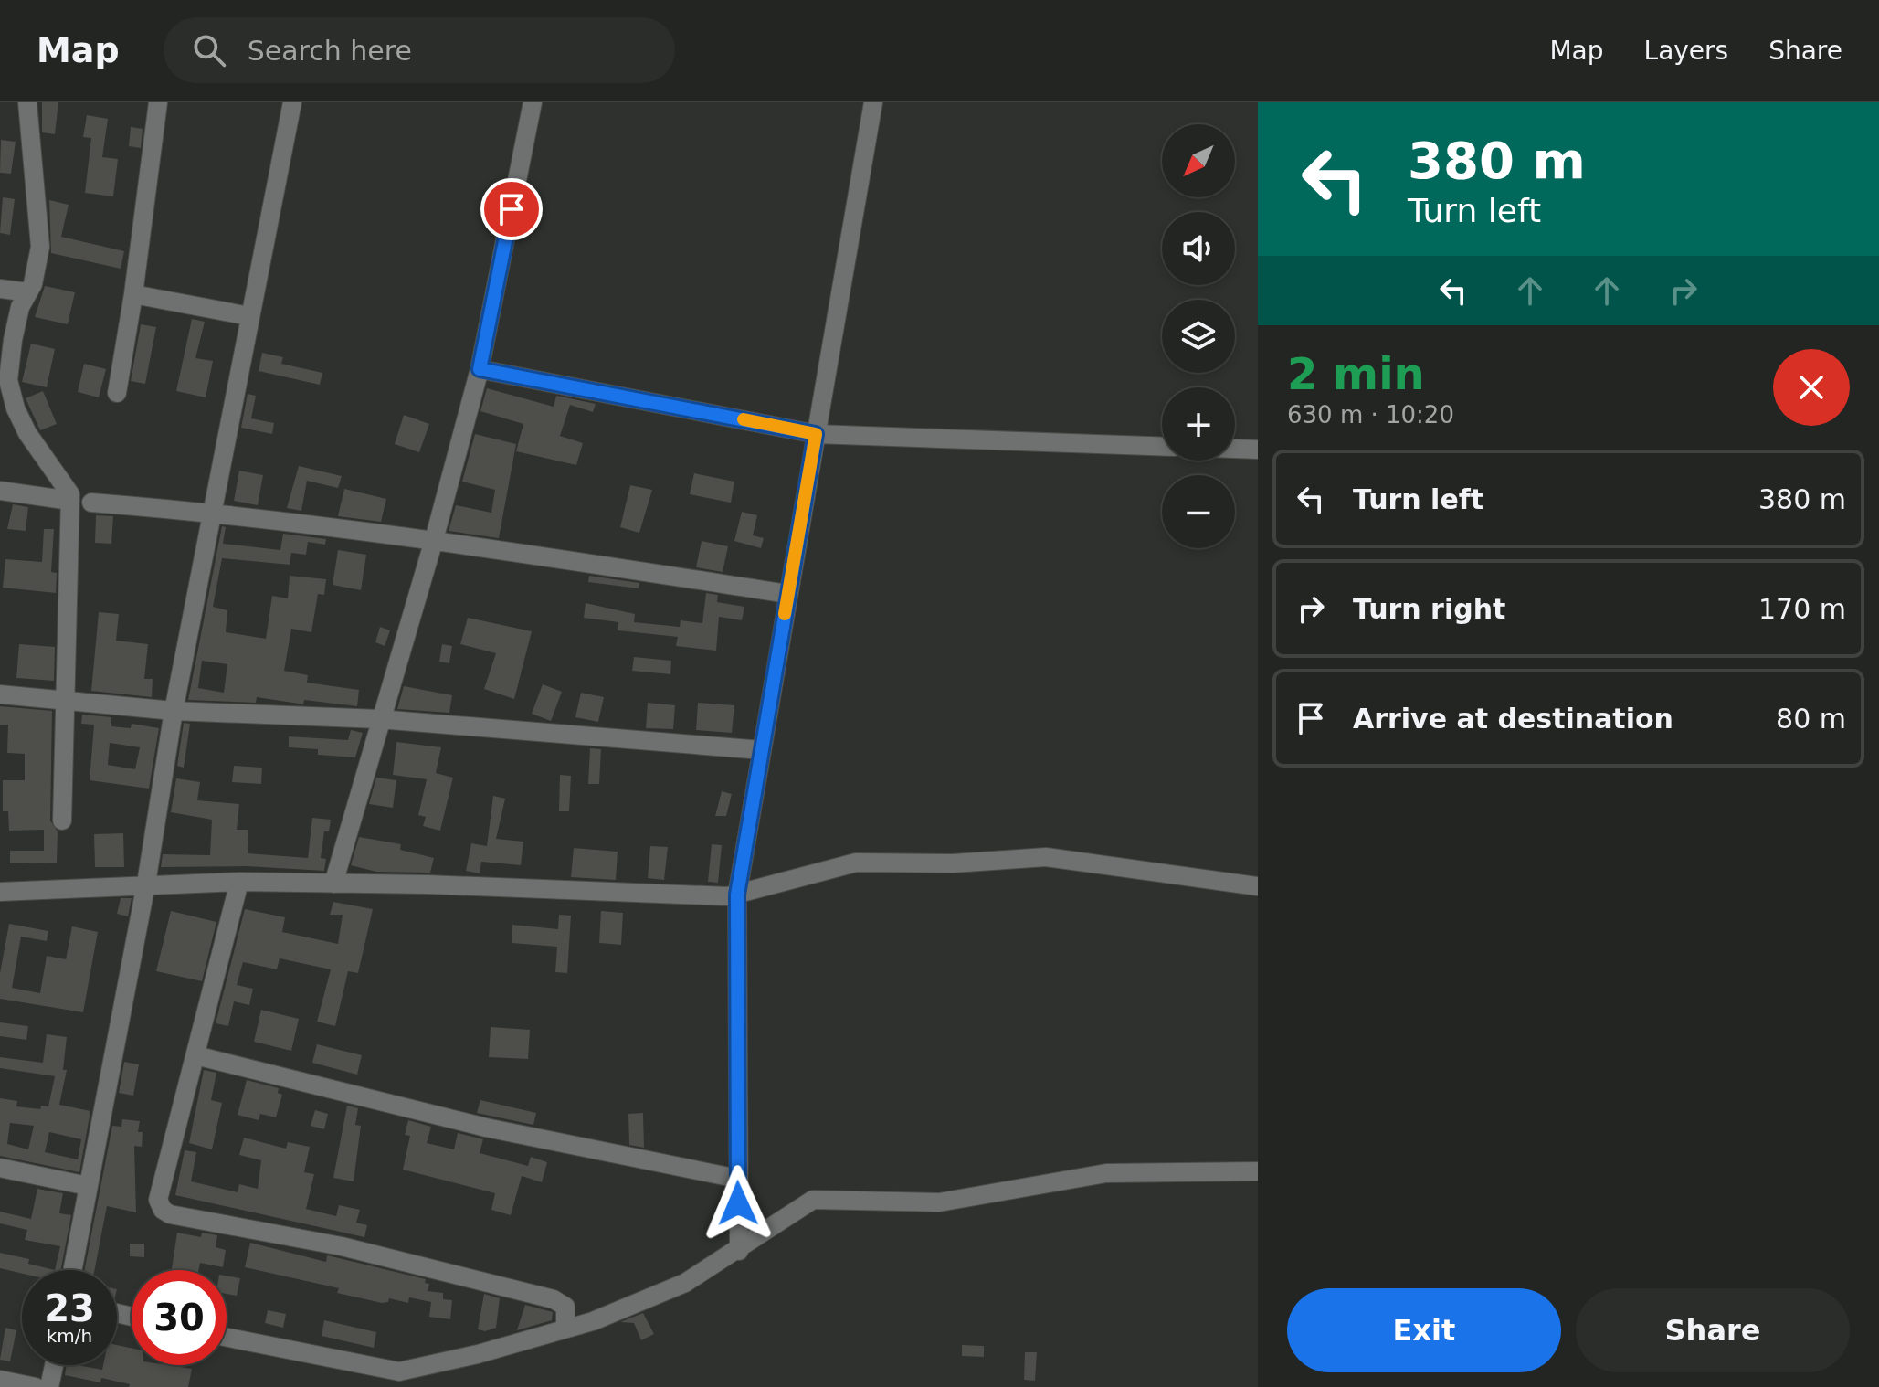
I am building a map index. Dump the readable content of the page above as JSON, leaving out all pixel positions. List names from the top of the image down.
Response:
{
  "north": "bottom left",
  "page": {
    "header": "Map",
    "search": "Search here",
    "nav": ["Map", "Layers", "Share"],
    "turn": ["380 m", "Turn left"],
    "map_buttons": ["+", "−"],
    "heading": ["2 min", "630 m · 10:20"],
    "list": [
      {
        "name": "Turn left",
        "value": "380 m"
      },
      {
        "name": "Turn right",
        "value": "170 m"
      },
      {
        "name": "Arrive at destination",
        "value": "80 m"
      }
    ],
    "speed": "23 km/h",
    "limit": "30",
    "buttons": ["Exit", "Share"]
  }
}
